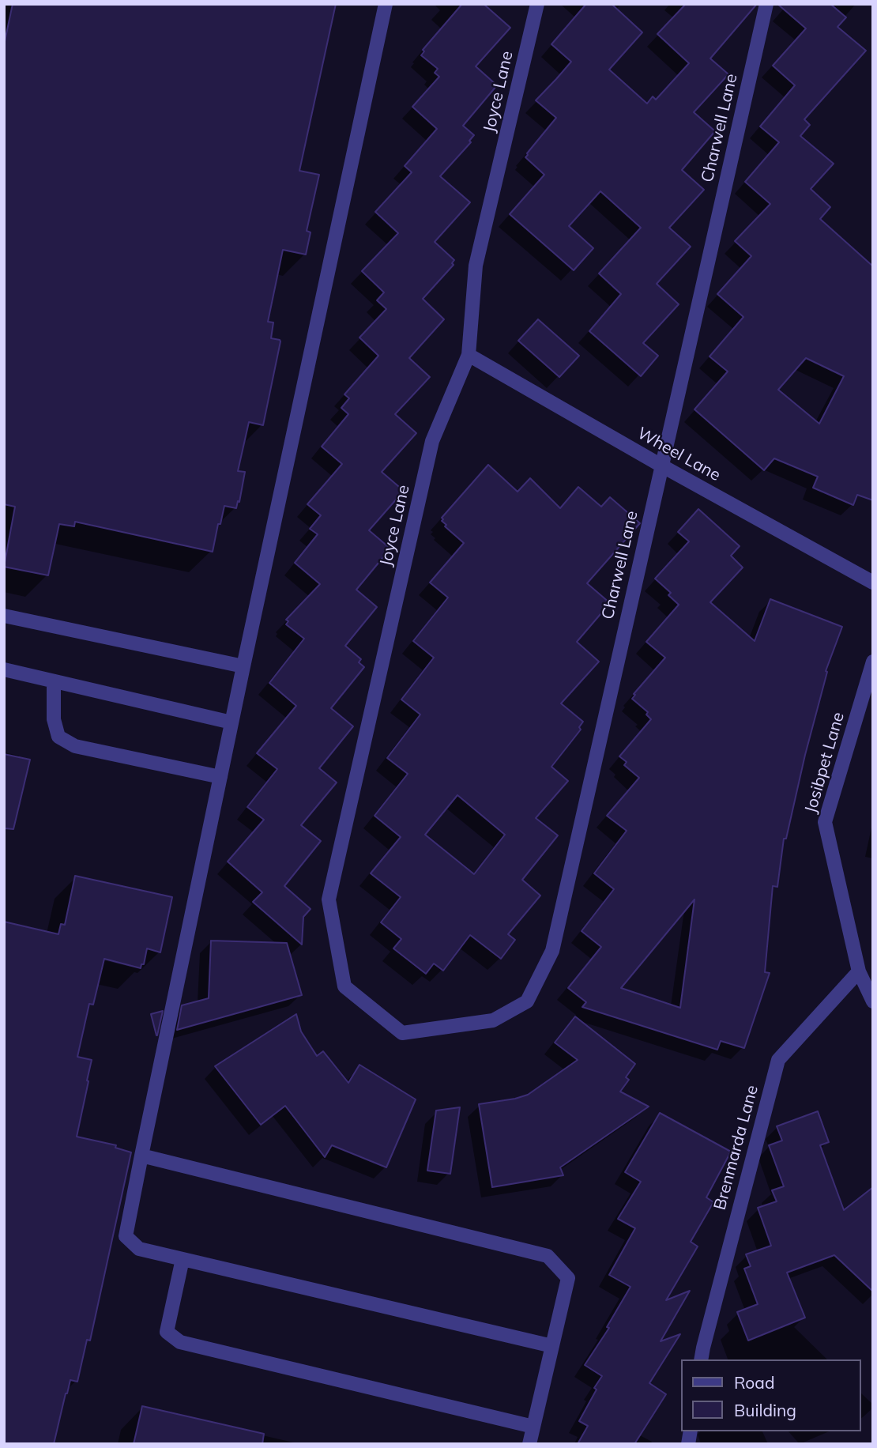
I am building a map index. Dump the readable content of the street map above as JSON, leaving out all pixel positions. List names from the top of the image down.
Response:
{
  "streets": {
    "street": [
      "Joyce Lane",
      "Charwell Lane",
      "Wheel Lane",
      "Josibpet Lane",
      "Brenmarda Lane"
    ]
  },
  "crossings": [
    ["Joyce Lane", "Charwell Lane"],
    ["Joyce Lane", "Wheel Lane"],
    ["Charwell Lane", "Wheel Lane"],
    ["Josibpet Lane", "Brenmarda Lane"]
  ],
  "legend": ["Road", "Building"]
}
